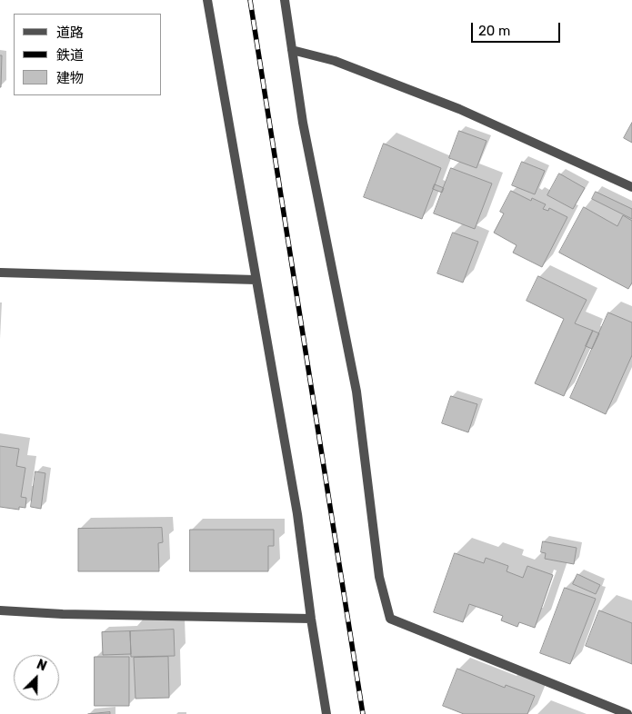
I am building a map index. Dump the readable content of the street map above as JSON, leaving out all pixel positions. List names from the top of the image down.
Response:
{
  "legend": ["道路", "鉄道", "建物"],
  "scale_bar": "20 m",
  "north": "top right"
}
